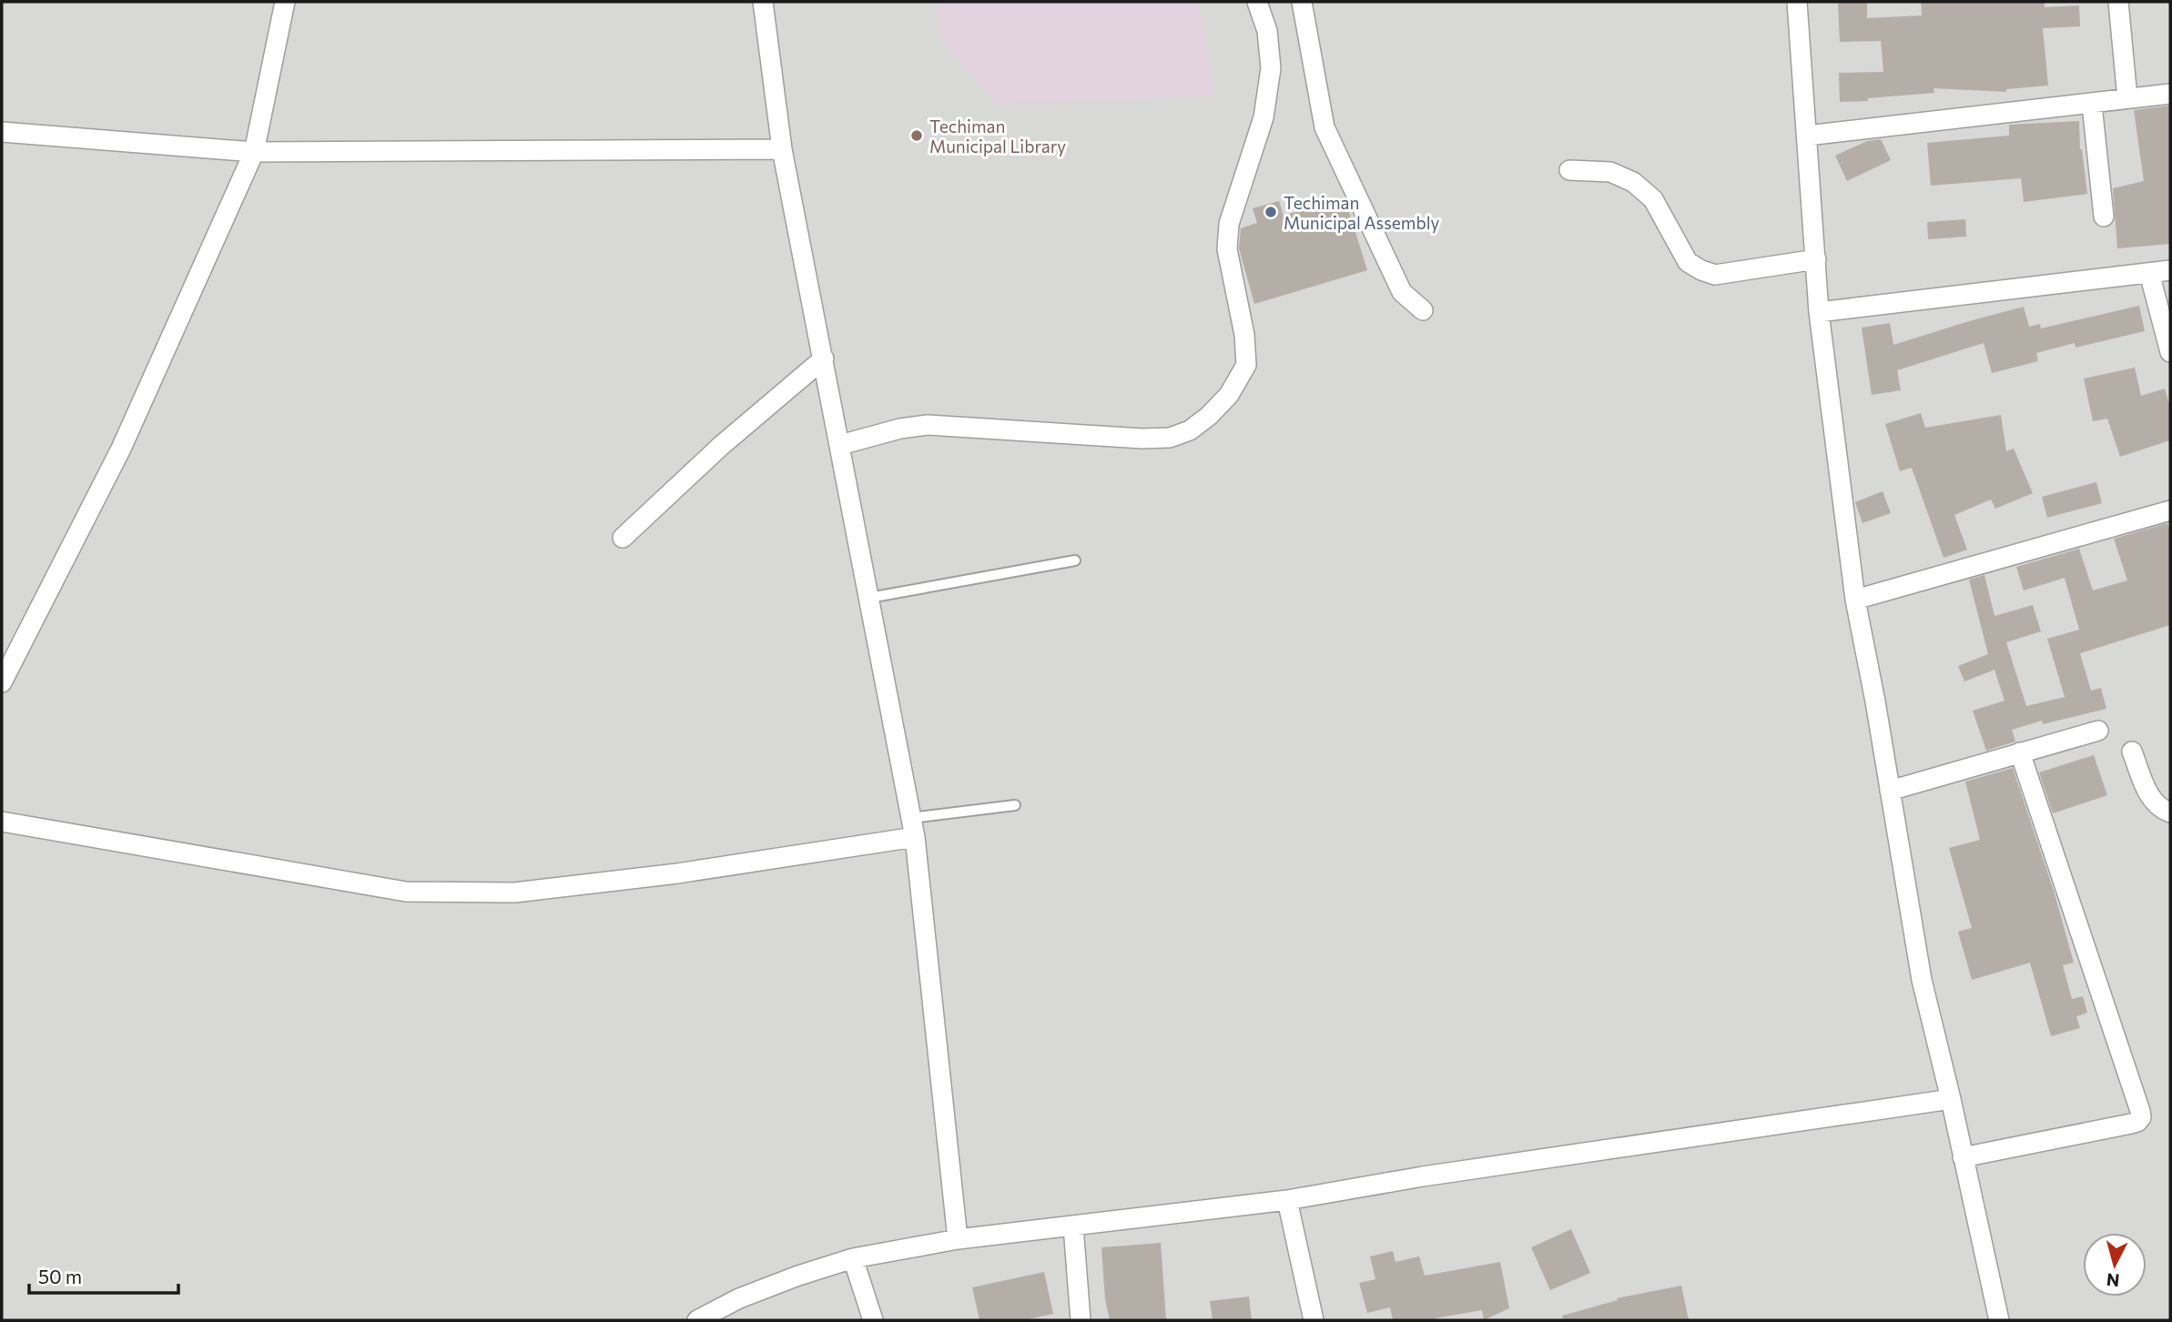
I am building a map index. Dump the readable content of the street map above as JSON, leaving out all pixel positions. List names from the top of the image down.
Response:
{
  "places": ["Techiman Municipal Library", "Techiman Municipal Assembly"],
  "scale_bar": "50 m",
  "north": "bottom"
}
